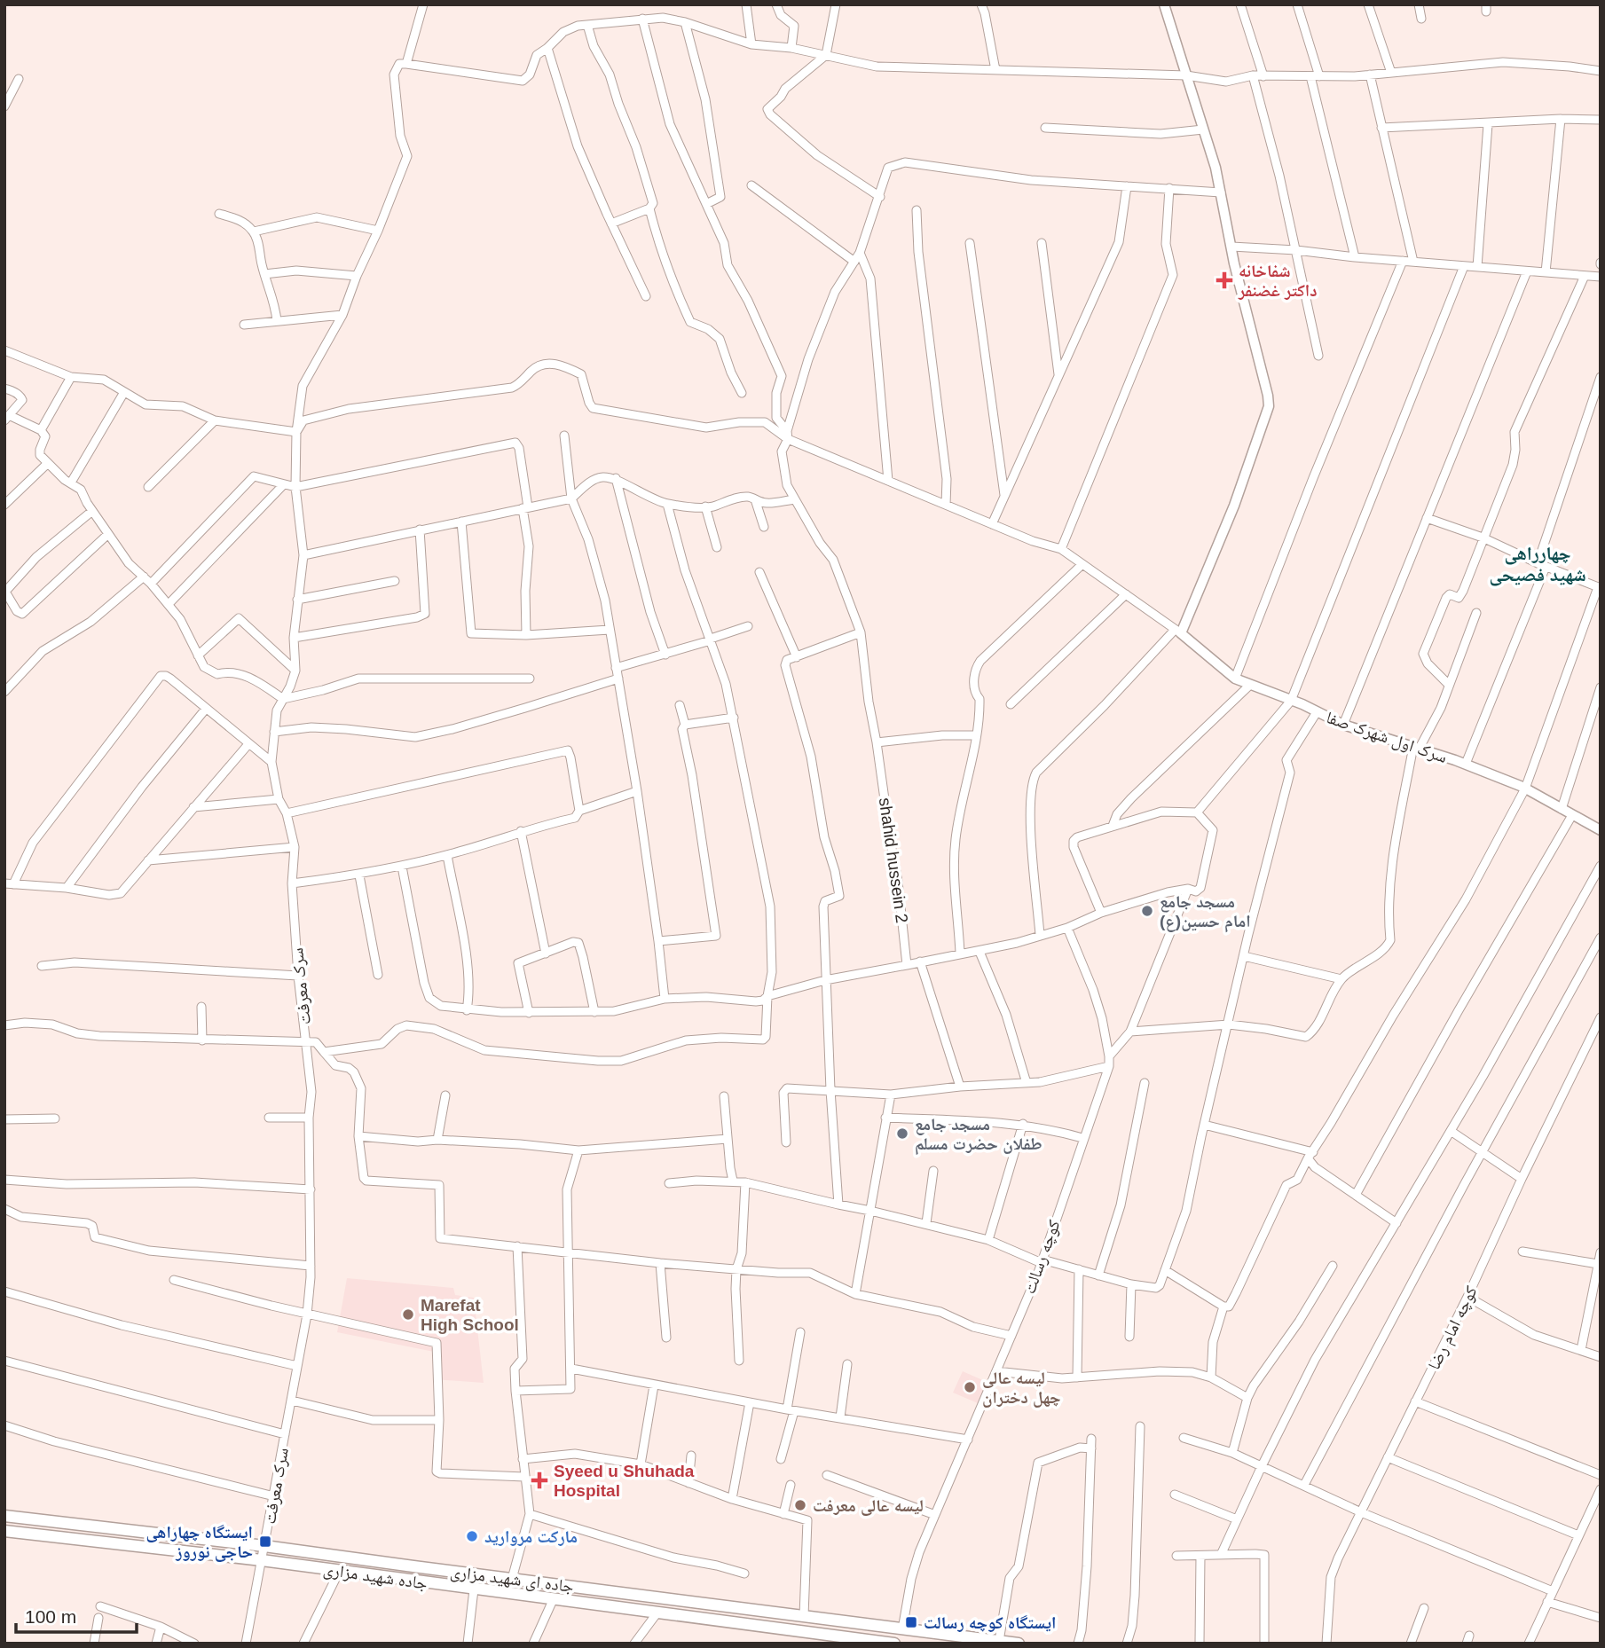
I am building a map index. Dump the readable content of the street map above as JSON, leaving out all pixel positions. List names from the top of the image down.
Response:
{
  "streets": {
    "main road": ["جاده شهید مزاری", "جاده ای شهید مزاری"],
    "street": [
      "سرک اول شهرک صفا",
      "shahid hussein 2",
      "سرک معرفت",
      "کوچه رسالت",
      "کوچه امام رضا"
    ]
  },
  "crossings": [
    ["سرک معرفت", "جاده شهید مزاری"],
    ["سرک معرفت", "جاده ای شهید مزاری"],
    ["کوچه رسالت", "جاده ای شهید مزاری"]
  ],
  "districts": ["چهارراهی شهید فصیحی"],
  "places": {
    "health": ["شفاخانه داکتر غضنفر", "Syeed u Shuhada Hospital"],
    "other": [
      "مسجد جامع امام حسین(ع)",
      "مسجد جامع طفلان حضرت مسلم",
      "Marefat High School",
      "لیسه عالی چهل دختران",
      "لیسه عالی معرفت",
      "مارکت مروارید"
    ],
    "transit": ["ایستگاه چهاراهی حاجی نوروز", "ایستگاه کوچه رسالت"]
  },
  "scale_bar": "100 m"
}
